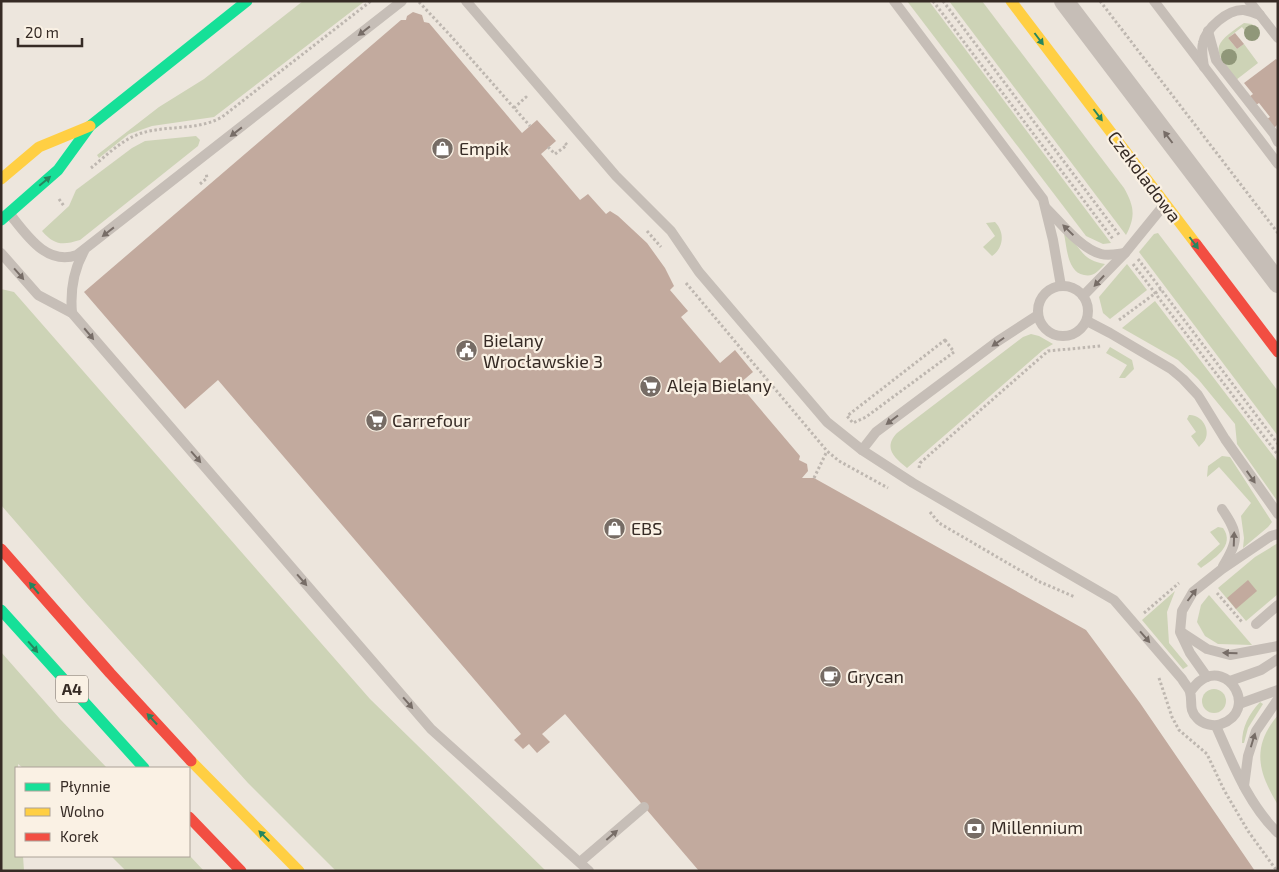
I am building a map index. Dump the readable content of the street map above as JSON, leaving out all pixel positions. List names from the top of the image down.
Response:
{
  "streets": {
    "main road": ["Czekoladowa", "A4"]
  },
  "one_way": ["Czekoladowa"],
  "places": {
    "shop": ["Empik", "EBS"],
    "public building": ["Bielany Wrocławskie 3"],
    "supermarket": ["Aleja Bielany", "Carrefour"],
    "cafe": ["Grycan"],
    "bank": ["Millennium"]
  },
  "legend": ["Płynnie", "Wolno", "Korek"],
  "scale_bar": "20 m"
}
